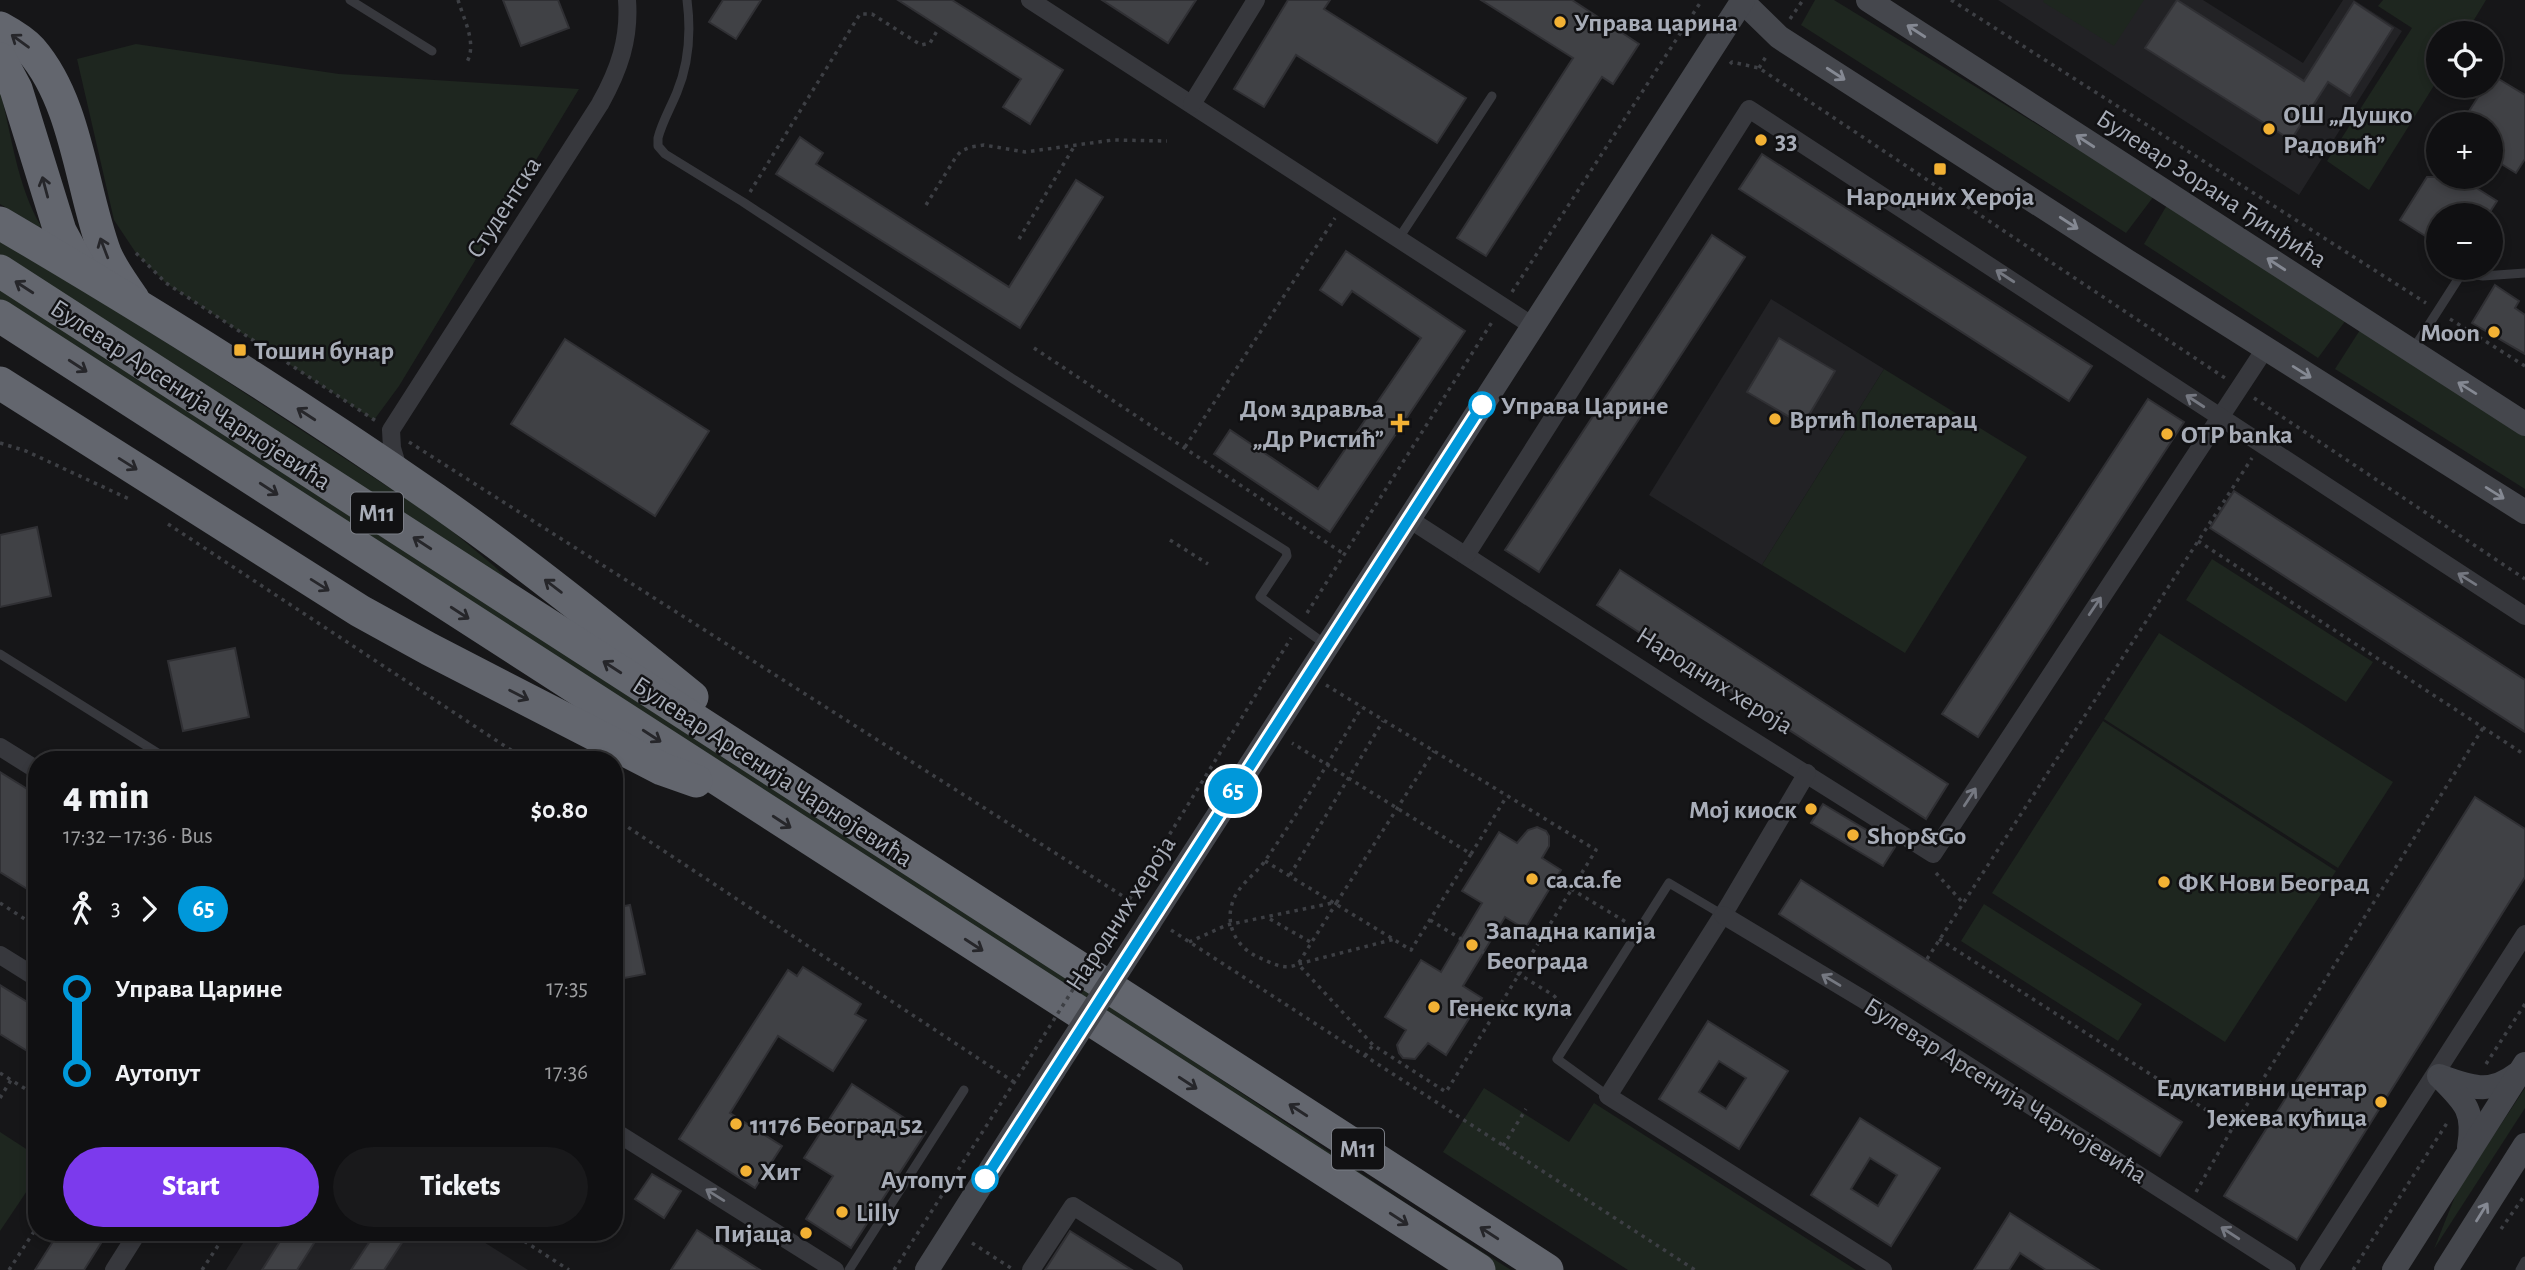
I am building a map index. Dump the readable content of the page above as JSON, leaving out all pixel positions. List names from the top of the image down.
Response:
{
  "streets": {
    "highway": ["Булевар Арсенија Чарнојевића", "M11"],
    "street": ["Булевар Зорана Ђинђића", "Студентска", "Народних хероја"]
  },
  "places": {
    "other": [
      "Управа царина",
      "ОШ „Душко Радовић”",
      "33",
      "Moon",
      "Управа Царине",
      "Вртић Полетарац",
      "OTP banka",
      "Мој киоск",
      "Shop&Go",
      "ca.ca.fe",
      "ФК Нови Београд",
      "Западна капија Београда",
      "Генекс кула",
      "Едукативни центар Јежева кућица",
      "11176 Београд 52",
      "Хит",
      "Аутопут",
      "Lilly",
      "Пијаца"
    ],
    "transit": ["Народних Хероја", "Тошин бунар"],
    "health": ["Дом здравља „Др Ристић”"]
  },
  "lines": ["bus line 65"],
  "page": {
    "on_map": "65",
    "map_buttons": ["+", "−"],
    "heading": ["4 min", "17:32 – 17:36 · Bus", "$0.80"],
    "legs": ["3", "65"],
    "list": [
      {
        "name": "Управа Царине",
        "value": "17:35"
      },
      {
        "name": "Аутопут",
        "value": "17:36"
      }
    ],
    "buttons": ["Start", "Tickets"]
  }
}
